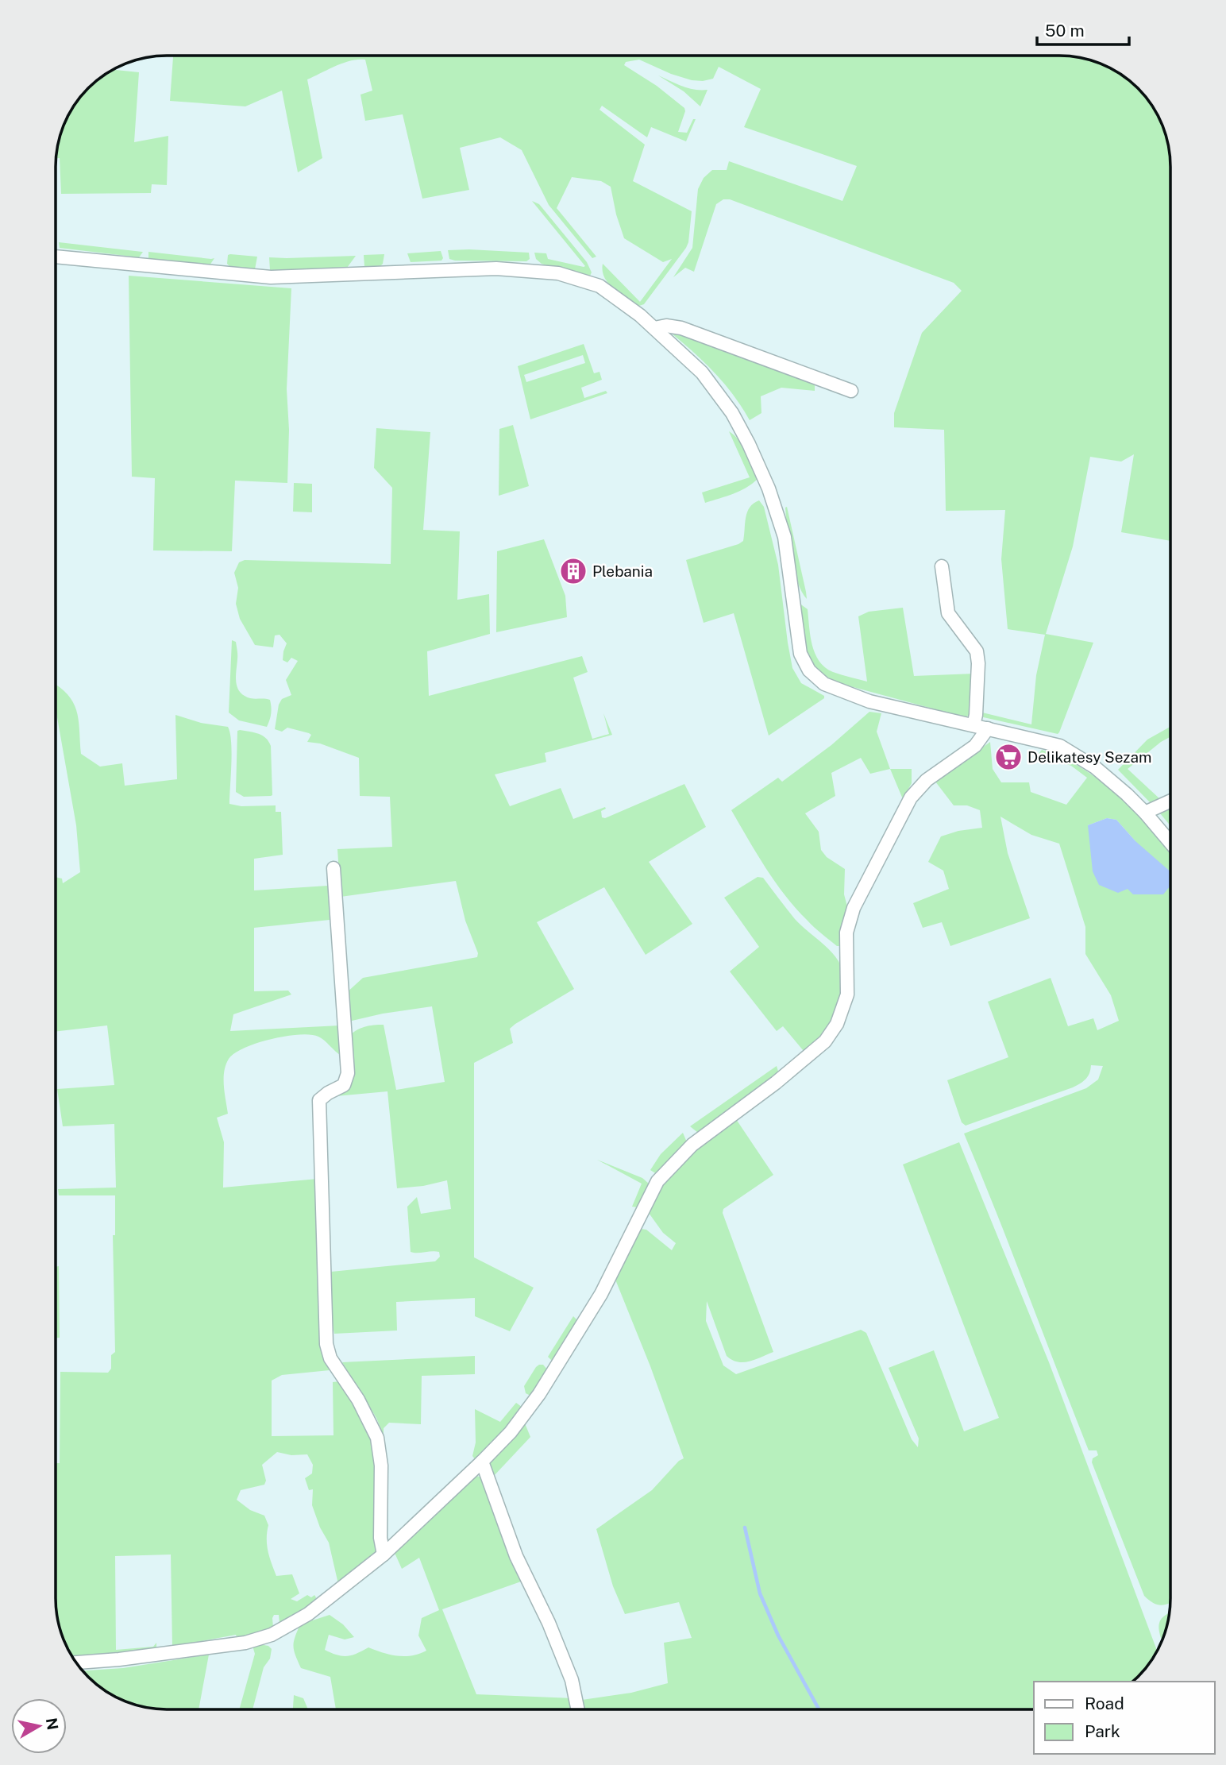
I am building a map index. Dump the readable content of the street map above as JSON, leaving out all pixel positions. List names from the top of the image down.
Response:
{
  "places": {
    "building": ["Plebania"],
    "supermarket": ["Delikatesy Sezam"]
  },
  "legend": ["Road", "Park"],
  "scale_bar": "50 m",
  "north": "right"
}
